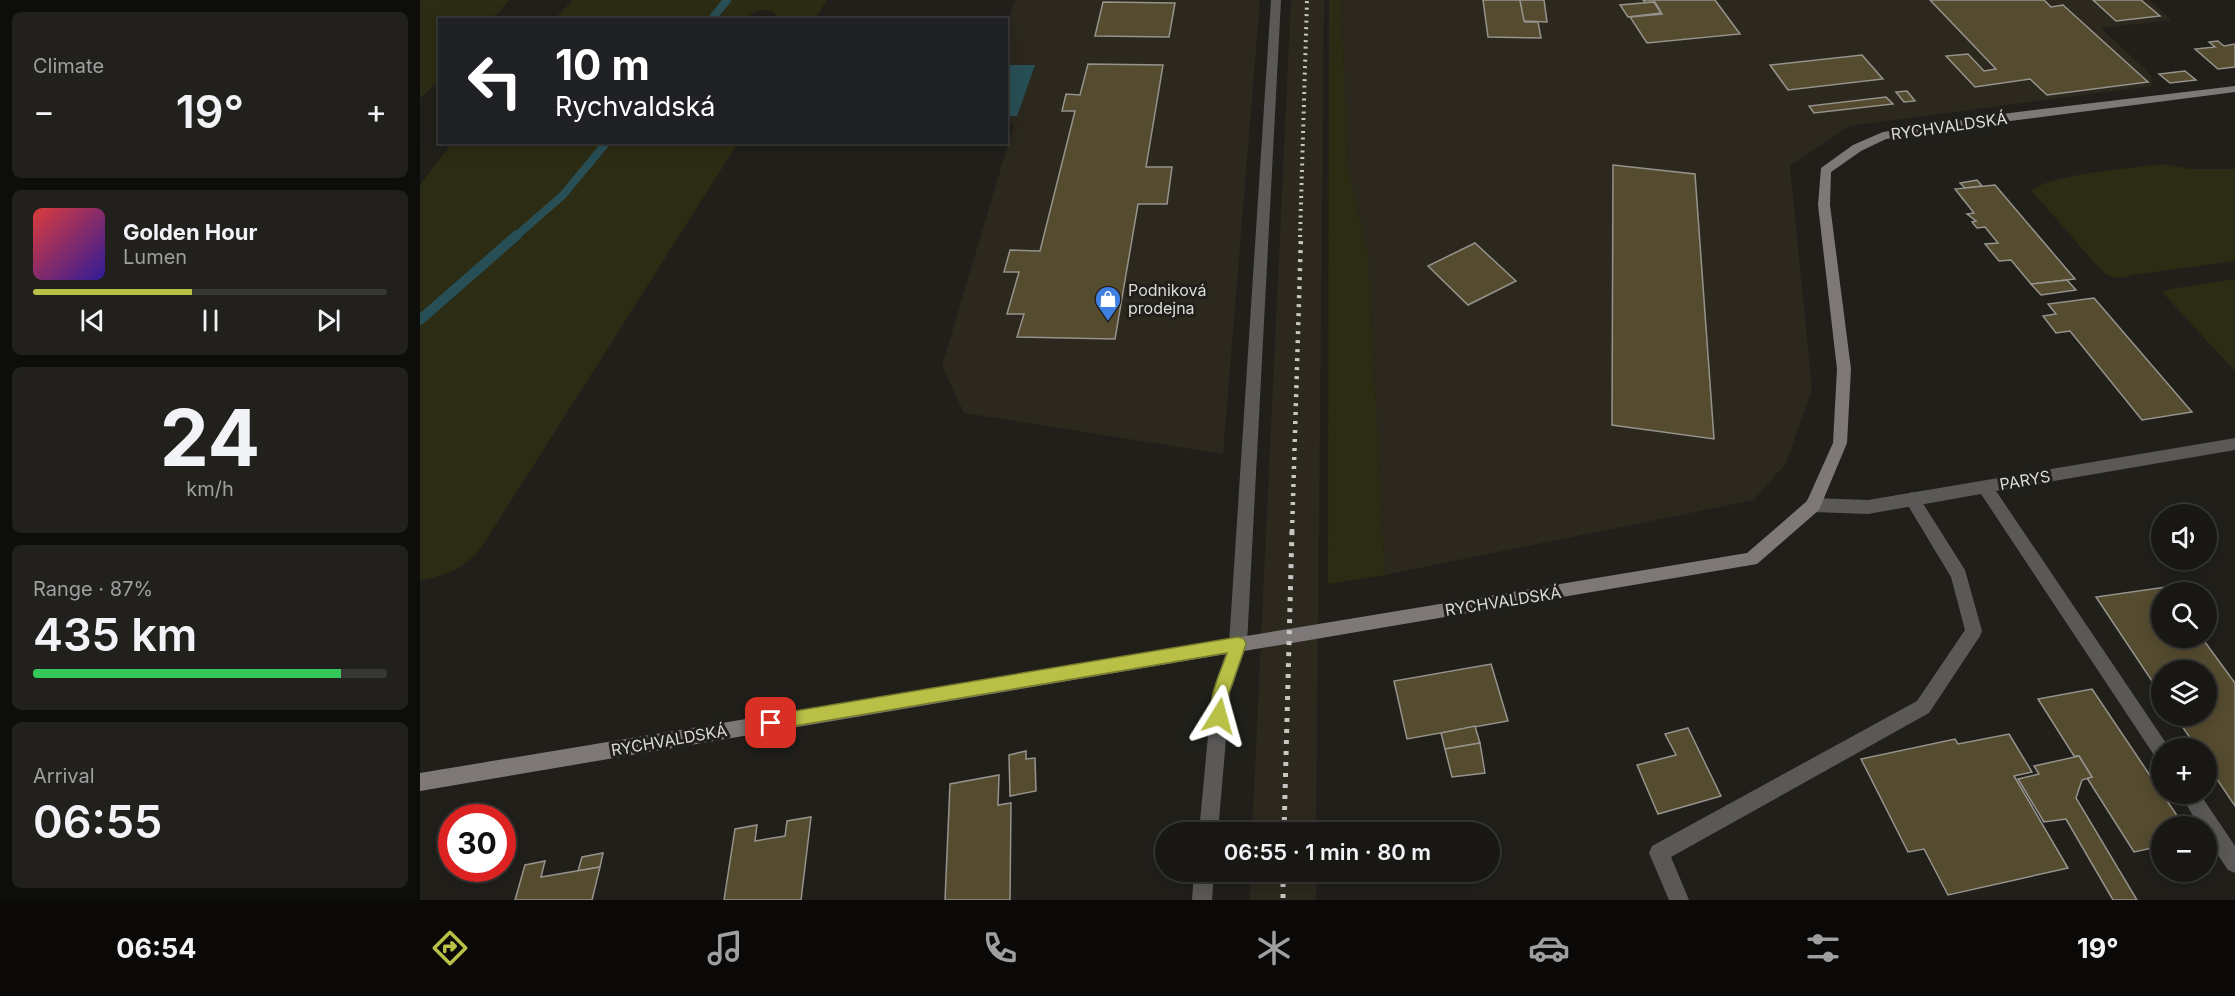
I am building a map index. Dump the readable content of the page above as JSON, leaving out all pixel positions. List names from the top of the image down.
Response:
{
  "streets": {
    "street": ["RYCHVALDSKÁ", "PARYS"]
  },
  "crossings": [
    ["RYCHVALDSKÁ", "PARYS"]
  ],
  "places": {
    "shop": ["Podniková prodejna"]
  },
  "page": {
    "tile": [
      "Climate",
      ["24", "km/h"],
      ["Range · 87%", "435 km"],
      ["Arrival", "06:55"]
    ],
    "turn": ["10 m", "Rychvaldská"],
    "heat": ["−", "19°", "+"],
    "song": ["Golden Hour", "Lumen"],
    "map_buttons": ["+", "−"],
    "limit": "30",
    "trip": "06:55 · 1 min · 80 m",
    "tabs": ["06:54", "19°"]
  }
}
